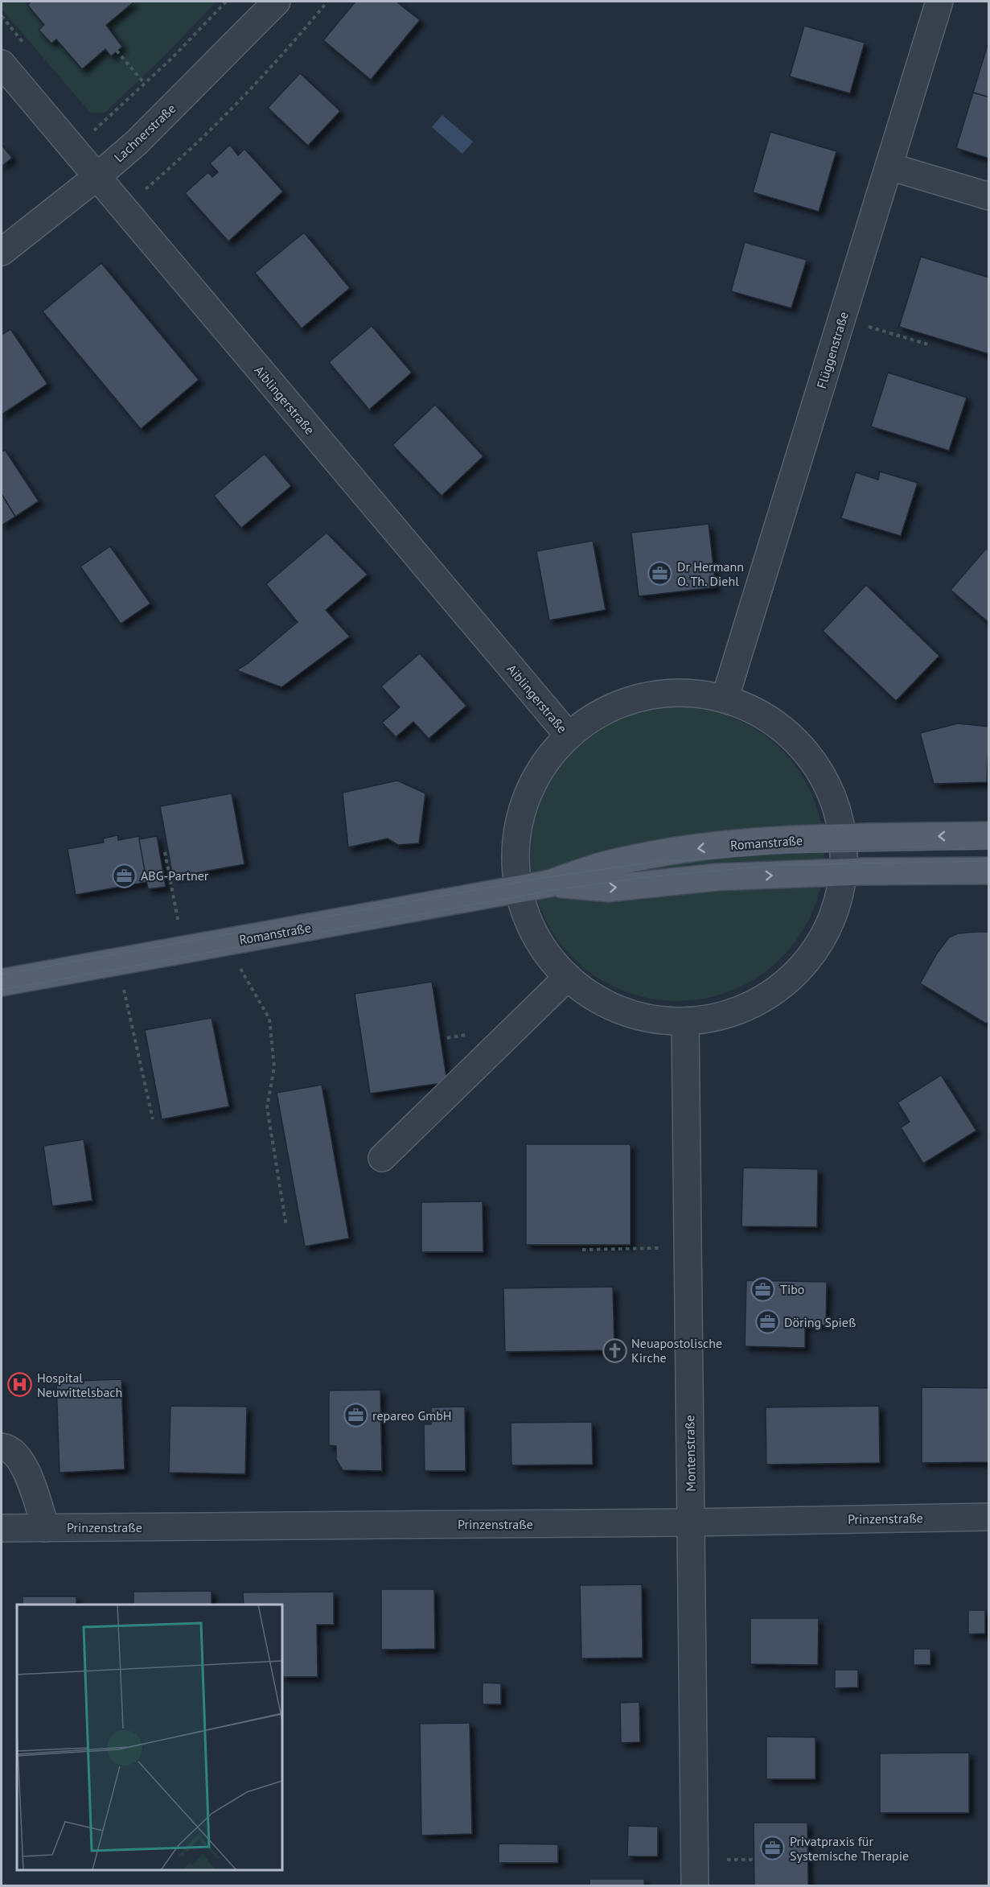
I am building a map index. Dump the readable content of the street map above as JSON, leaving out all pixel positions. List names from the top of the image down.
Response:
{
  "streets": {
    "main road": ["Romanstraße"],
    "street": [
      "Lachnerstraße",
      "Flüggenstraße",
      "Aiblingerstraße",
      "Montenstraße",
      "Prinzenstraße"
    ]
  },
  "crossings": [
    ["Lachnerstraße", "Aiblingerstraße"],
    ["Montenstraße", "Prinzenstraße"]
  ],
  "places": {
    "office": [
      "Dr Hermann O. Th. Diehl",
      "ABG-Partner",
      "Tibo",
      "Döring Spieß",
      "repareo GmbH",
      "Privatpraxis für Systemische Therapie"
    ],
    "church": ["Neuapostolische Kirche"],
    "hospital": ["Hospital Neuwittelsbach"]
  }
}
